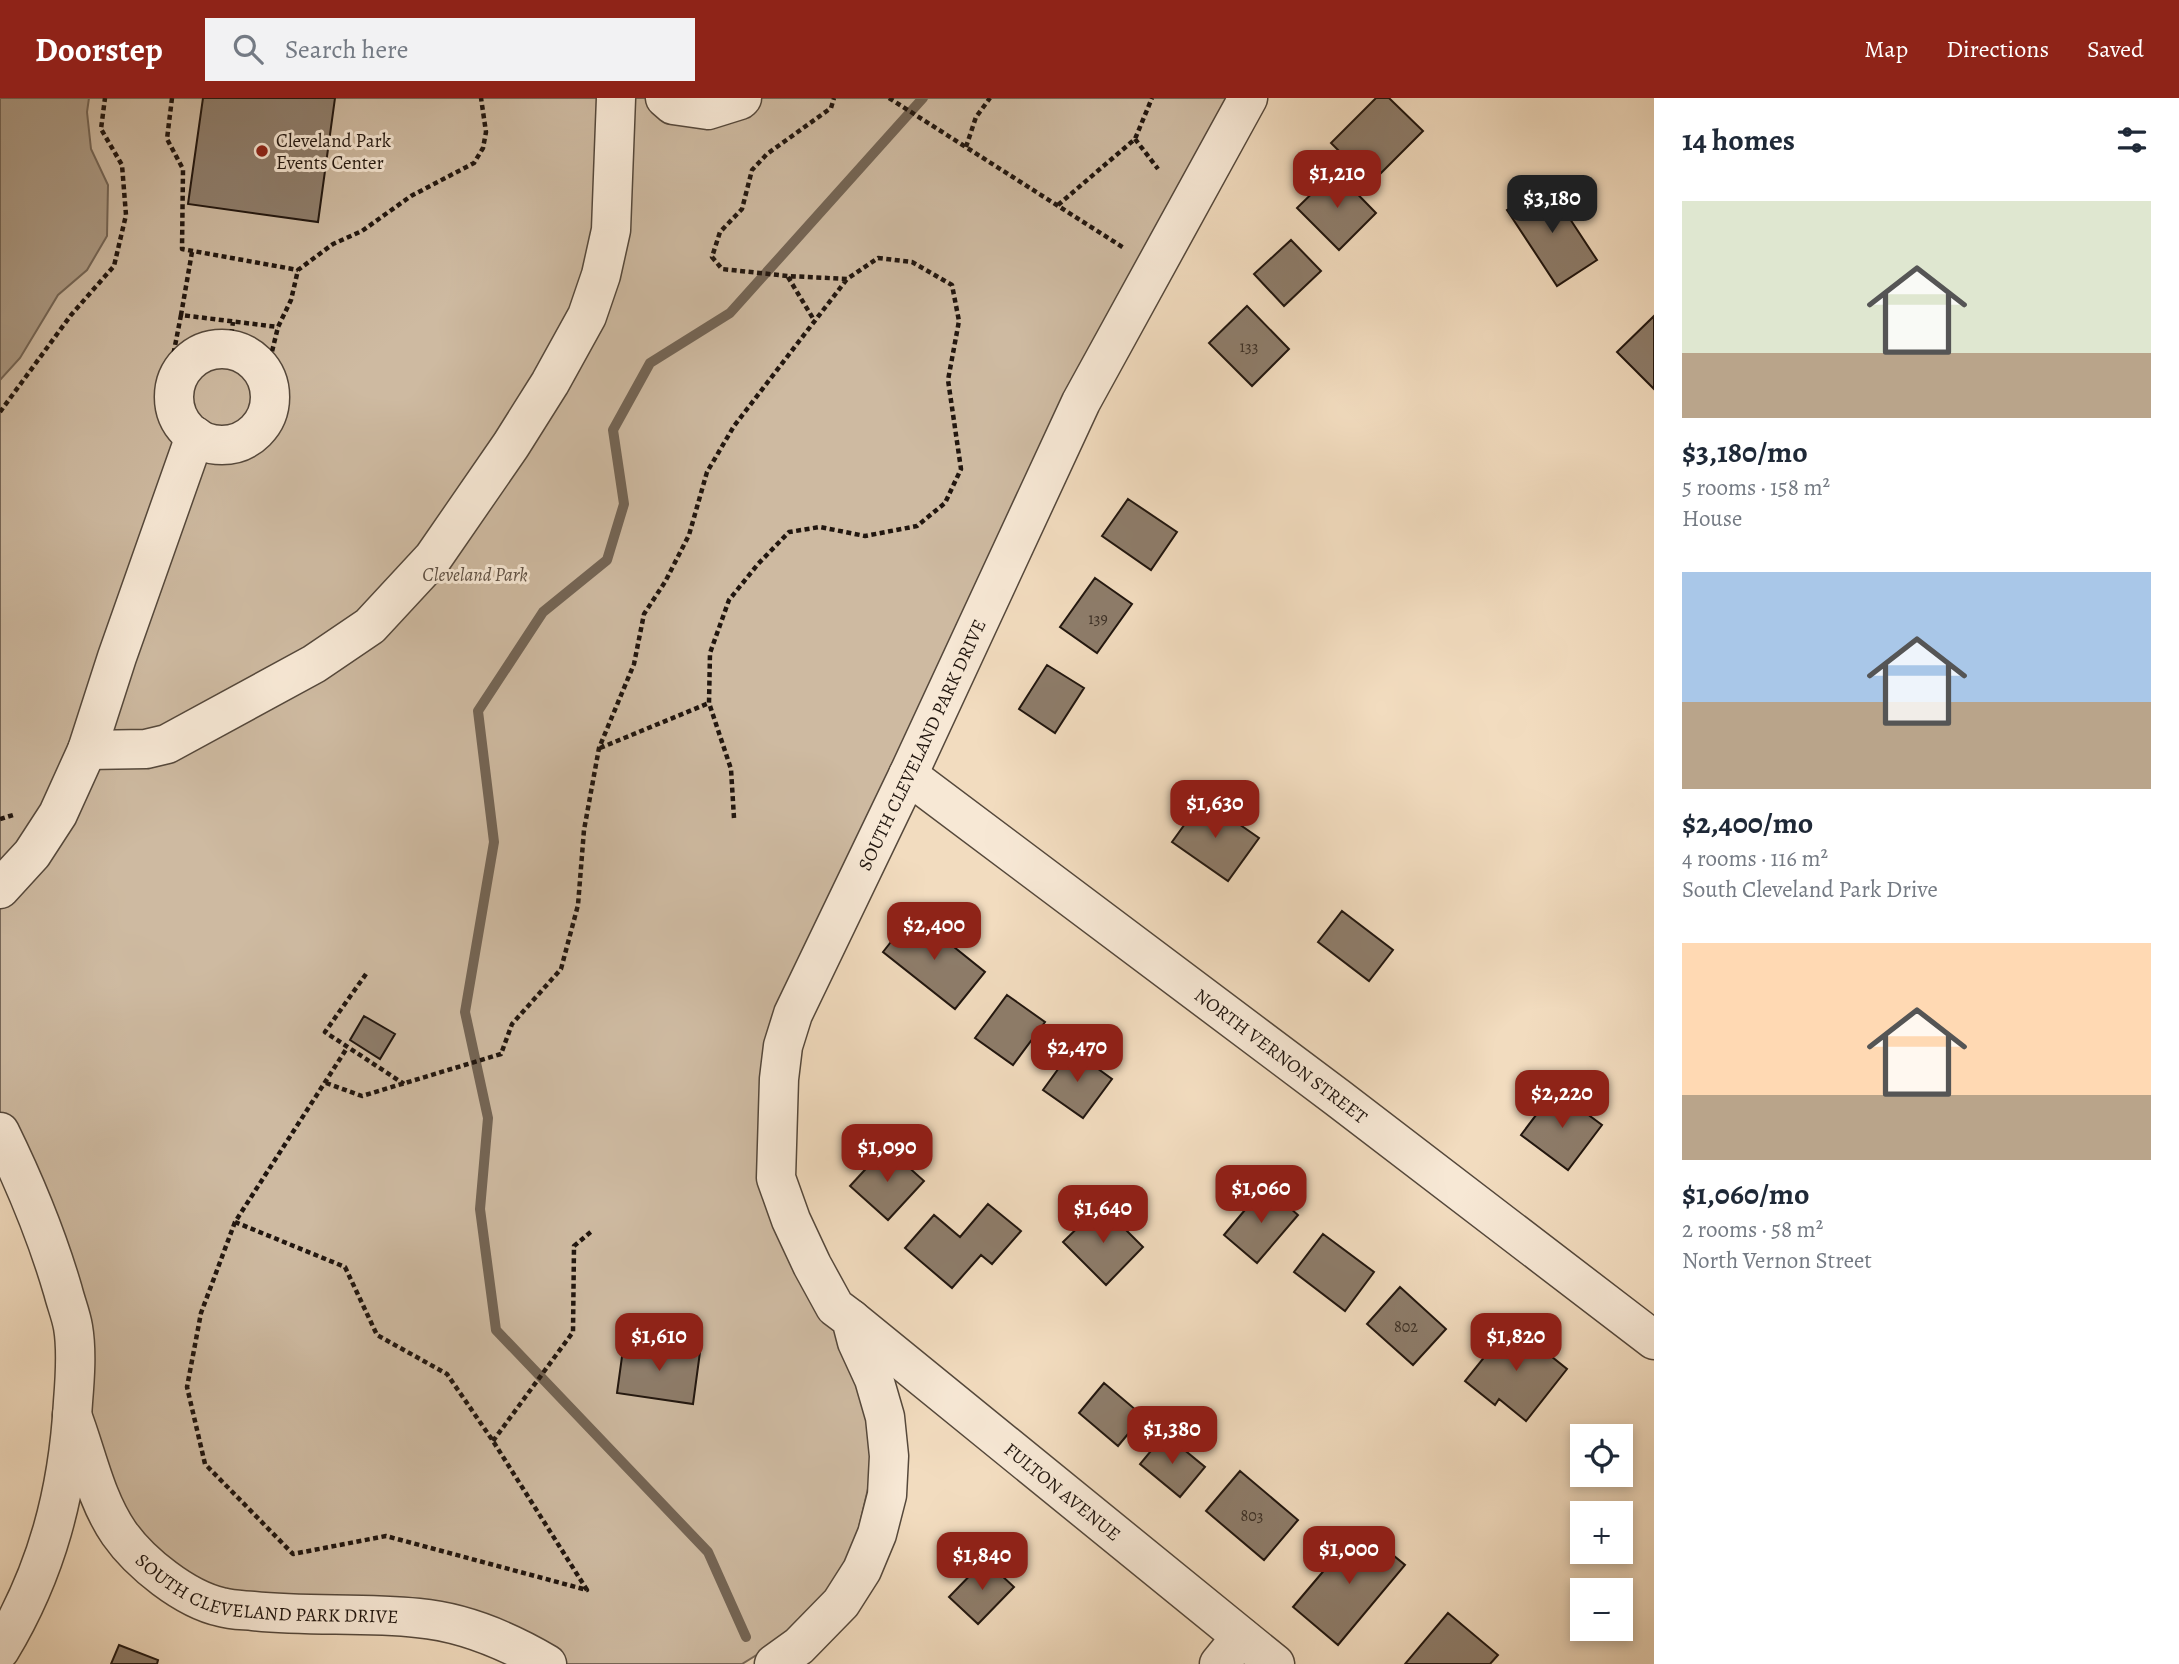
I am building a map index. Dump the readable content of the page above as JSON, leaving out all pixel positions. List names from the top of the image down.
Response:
{
  "streets": {
    "street": ["SOUTH CLEVELAND PARK DRIVE", "NORTH VERNON STREET", "FULTON AVENUE"]
  },
  "crossings": [
    ["SOUTH CLEVELAND PARK DRIVE", "NORTH VERNON STREET"],
    ["SOUTH CLEVELAND PARK DRIVE", "FULTON AVENUE"]
  ],
  "parks": ["Cleveland Park"],
  "places": ["Cleveland Park Events Center"],
  "house_numbers": [
    "133",
    "139",
    "802",
    "803"
  ],
  "page": {
    "header": "Doorstep",
    "search": "Search here",
    "nav": ["Map", "Directions", "Saved"],
    "heading": "14 homes",
    "price": [
      "$1,210",
      "$3,180",
      "$1,630",
      "$2,400",
      "$2,470",
      "$2,220",
      "$1,090",
      "$1,060",
      "$1,640",
      "$1,610",
      "$1,820",
      "$1,380",
      "$1,000",
      "$1,840"
    ],
    "list": [
      {
        "name": "$3,180/mo",
        "note": "5 rooms · 158 m² · House"
      },
      {
        "name": "$2,400/mo",
        "note": "4 rooms · 116 m² · South Cleveland Park Drive"
      },
      {
        "name": "$1,060/mo",
        "note": "2 rooms · 58 m² · North Vernon Street"
      }
    ],
    "map_buttons": ["+", "−"]
  }
}
